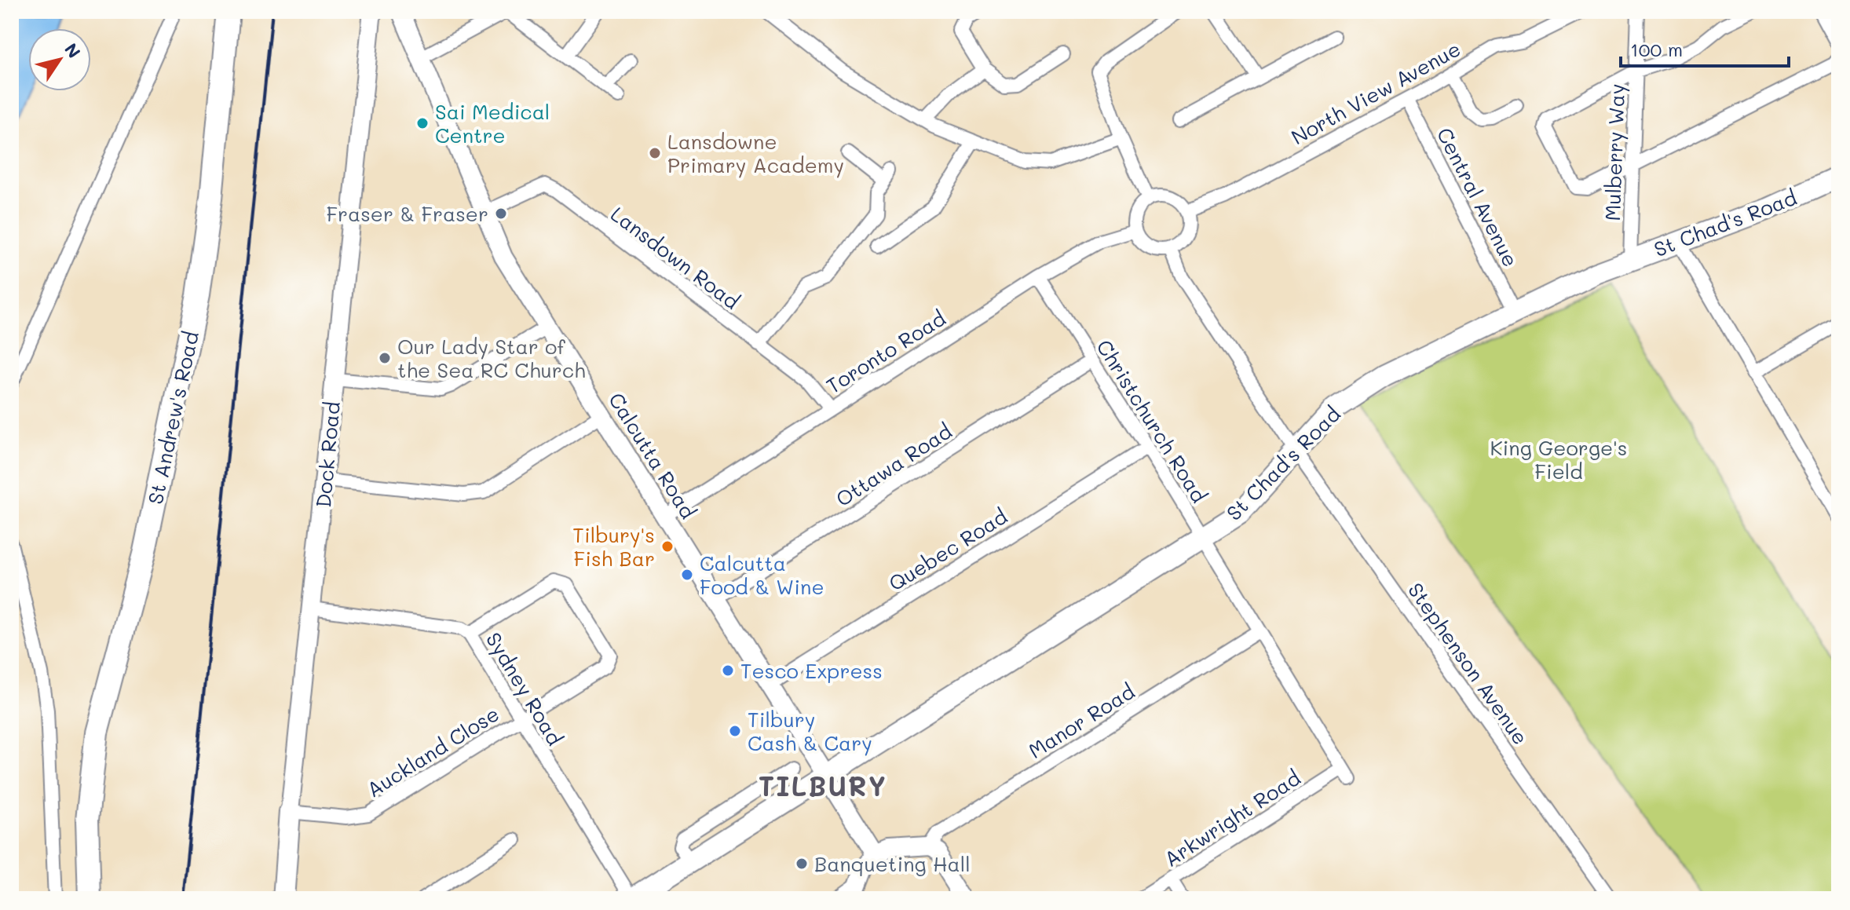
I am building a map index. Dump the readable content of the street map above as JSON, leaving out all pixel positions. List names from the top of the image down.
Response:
{
  "streets": {
    "highway": ["St Andrew's Road"],
    "main road": ["St Chad's Road", "Dock Road"],
    "street": [
      "North View Avenue",
      "Mulberry Way",
      "Central Avenue",
      "Lansdown Road",
      "Toronto Road",
      "Christchurch Road",
      "Calcutta Road",
      "Ottawa Road",
      "Quebec Road",
      "Stephenson Avenue",
      "Sydney Road",
      "Manor Road",
      "Auckland Close",
      "Arkwright Road"
    ]
  },
  "crossings": [
    ["North View Avenue", "Central Avenue"],
    ["North View Avenue", "Toronto Road"],
    ["North View Avenue", "Stephenson Avenue"],
    ["Mulberry Way", "St Chad's Road"],
    ["Central Avenue", "St Chad's Road"],
    ["St Chad's Road", "Christchurch Road"],
    ["St Chad's Road", "Calcutta Road"],
    ["St Chad's Road", "Stephenson Avenue"],
    ["St Chad's Road", "Sydney Road"],
    ["Lansdown Road", "Toronto Road"],
    ["Lansdown Road", "Calcutta Road"],
    ["Toronto Road", "Christchurch Road"],
    ["Toronto Road", "Calcutta Road"],
    ["Toronto Road", "Stephenson Avenue"],
    ["Christchurch Road", "Ottawa Road"],
    ["Christchurch Road", "Quebec Road"],
    ["Christchurch Road", "Manor Road"],
    ["Christchurch Road", "Arkwright Road"],
    ["Dock Road", "Sydney Road"],
    ["Dock Road", "Auckland Close"],
    ["Calcutta Road", "Ottawa Road"],
    ["Calcutta Road", "Quebec Road"],
    ["Sydney Road", "Auckland Close"]
  ],
  "districts": ["TILBURY"],
  "parks": ["King George's Field"],
  "places": [
    "Sai Medical Centre",
    "Lansdowne Primary Academy",
    "Fraser & Fraser",
    "Our Lady Star of the Sea RC Church",
    "Tilbury's Fish Bar",
    "Calcutta Food & Wine",
    "Tesco Express",
    "Tilbury Cash & Cary",
    "Banqueting Hall"
  ],
  "scale_bar": "100 m",
  "north": "top right"
}
